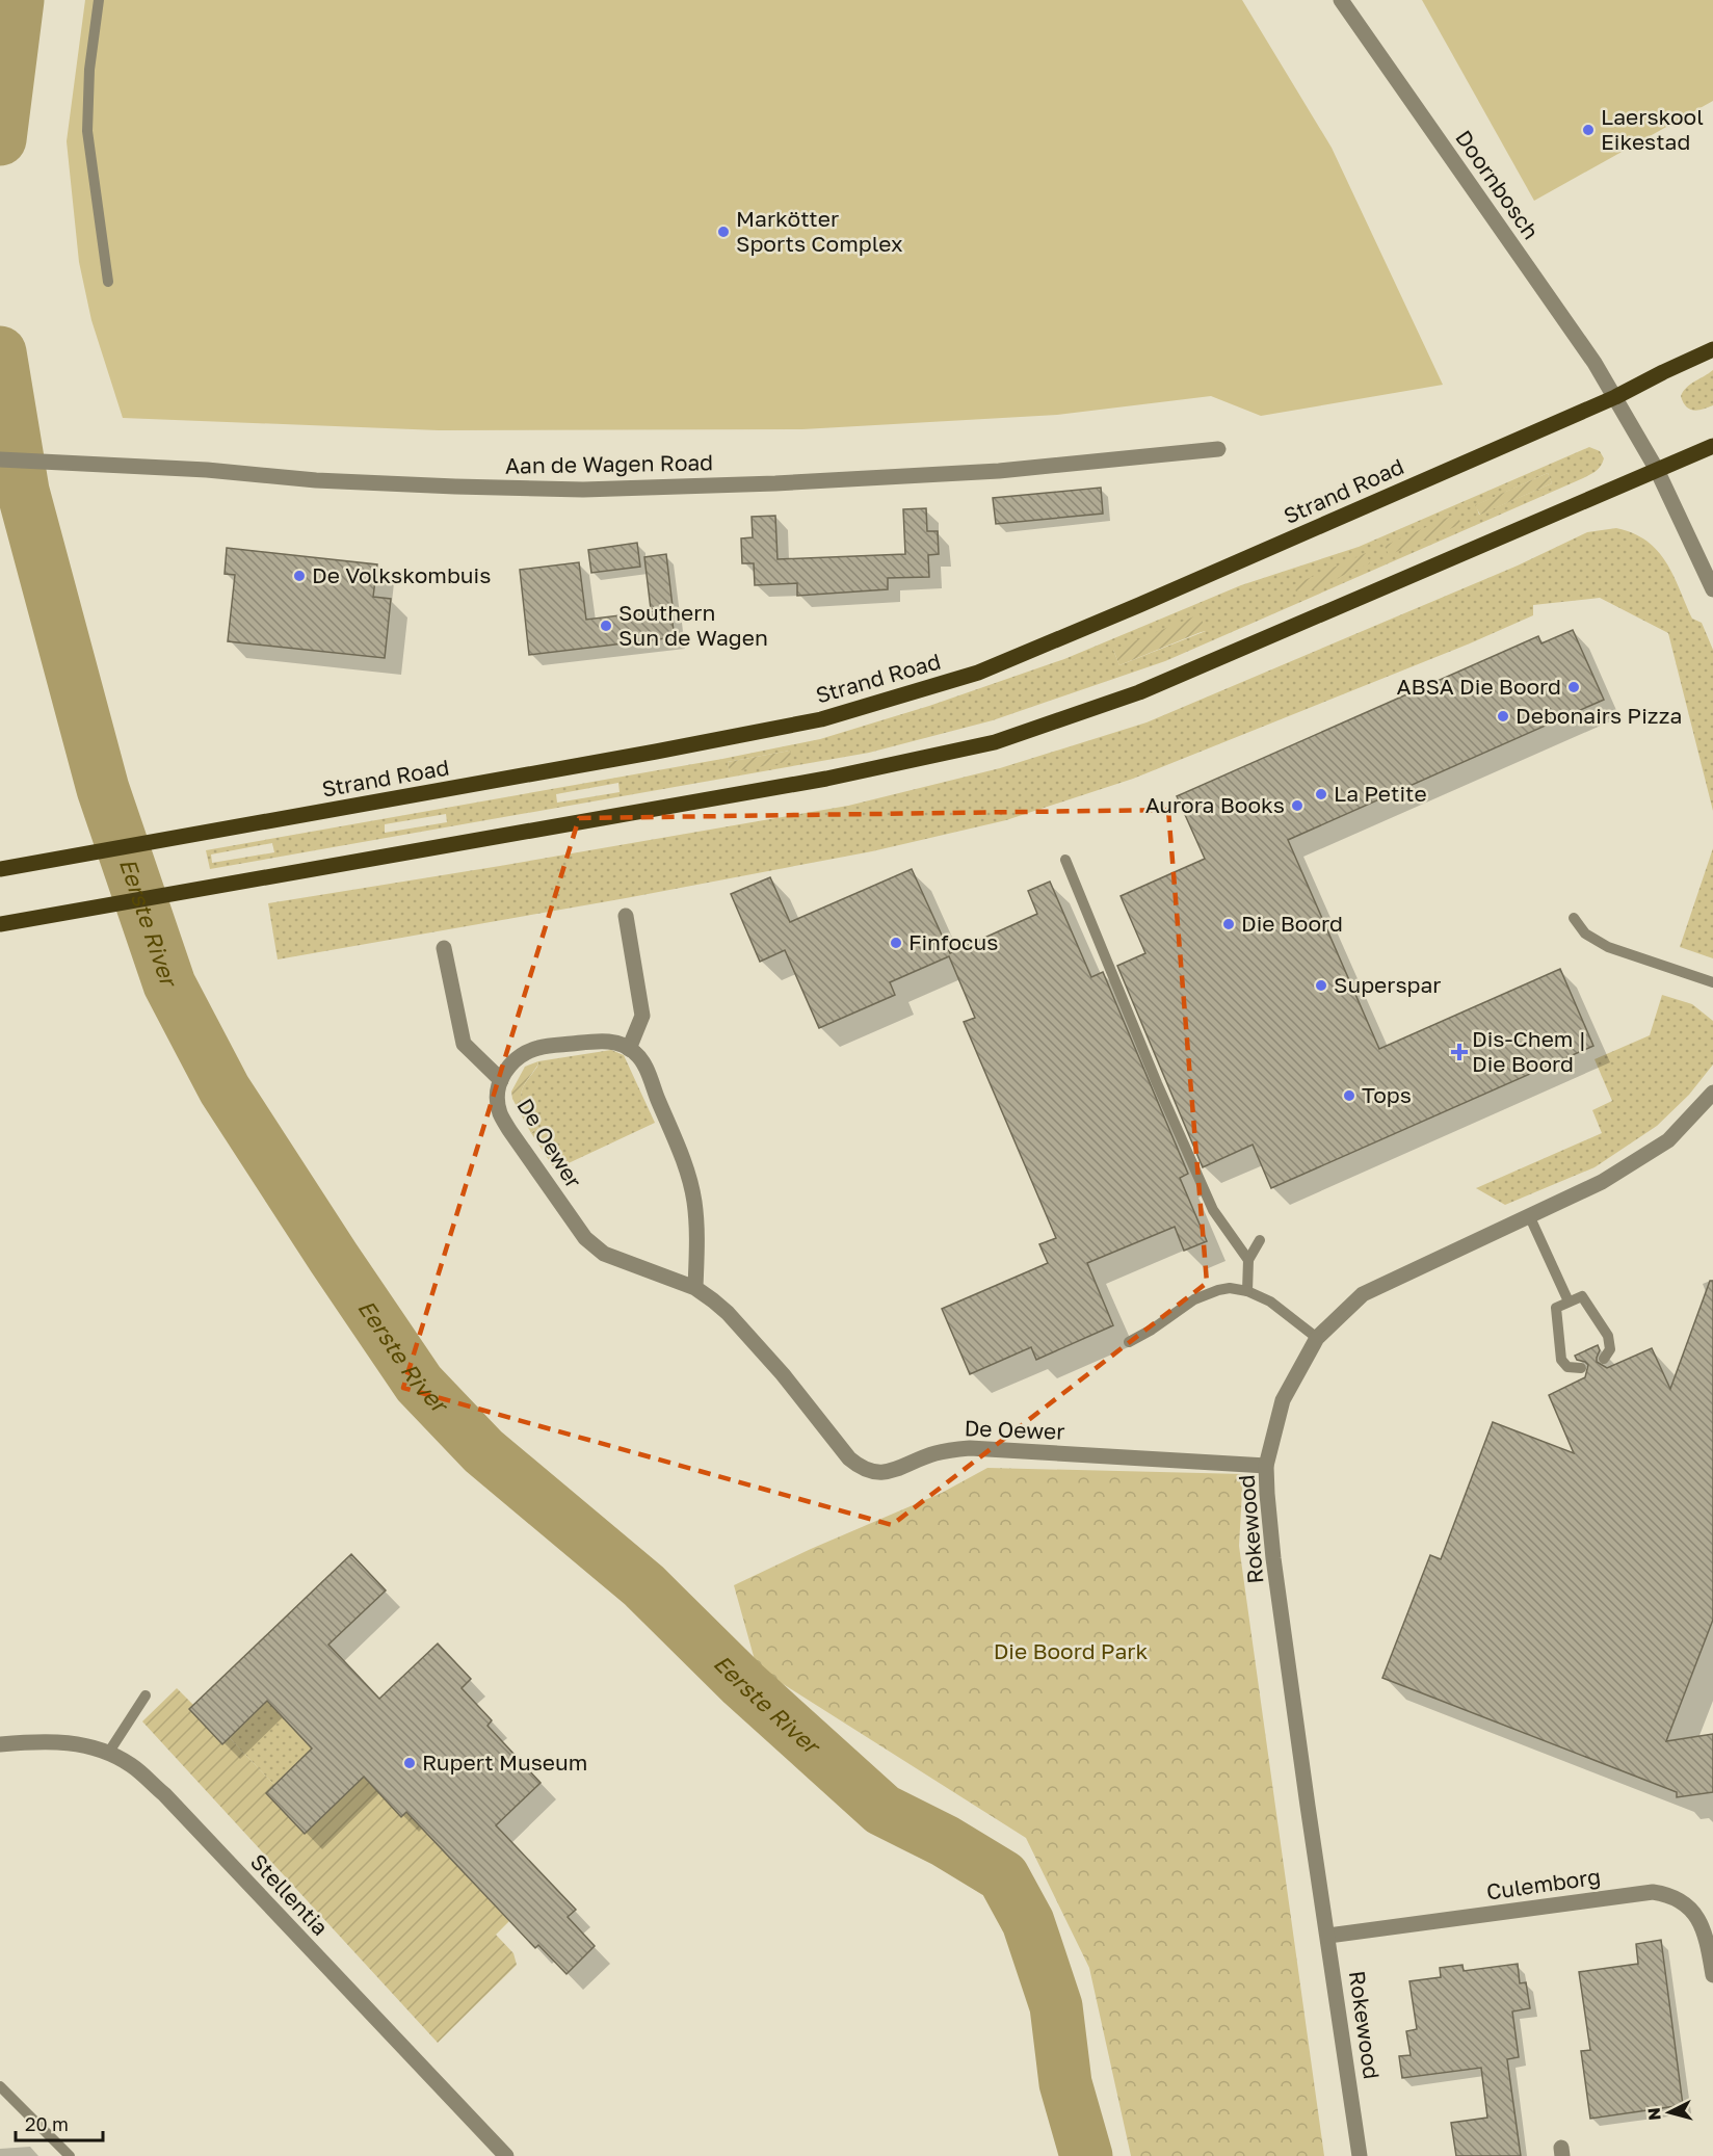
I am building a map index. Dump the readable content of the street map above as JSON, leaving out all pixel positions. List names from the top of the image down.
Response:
{
  "streets": {
    "main road": ["Strand Road"],
    "street": [
      "Doornbosch",
      "Aan de Wagen Road",
      "De Oewer",
      "Rokewood",
      "Culemborg",
      "Stellentia"
    ]
  },
  "crossings": [
    ["Doornbosch", "Strand Road"],
    ["De Oewer", "Rokewood"],
    ["Rokewood", "Culemborg"]
  ],
  "water": ["Eerste River"],
  "parks": ["Die Boord Park"],
  "places": {
    "other": [
      "Laerskool Eikestad",
      "Markötter Sports Complex",
      "De Volkskombuis",
      "Southern Sun de Wagen",
      "ABSA Die Boord",
      "Debonairs Pizza",
      "La Petite",
      "Aurora Books",
      "Die Boord",
      "Finfocus",
      "Superspar",
      "Tops",
      "Rupert Museum"
    ],
    "health": ["Dis-Chem | Die Boord"]
  },
  "scale_bar": "20 m",
  "north": "left"
}
